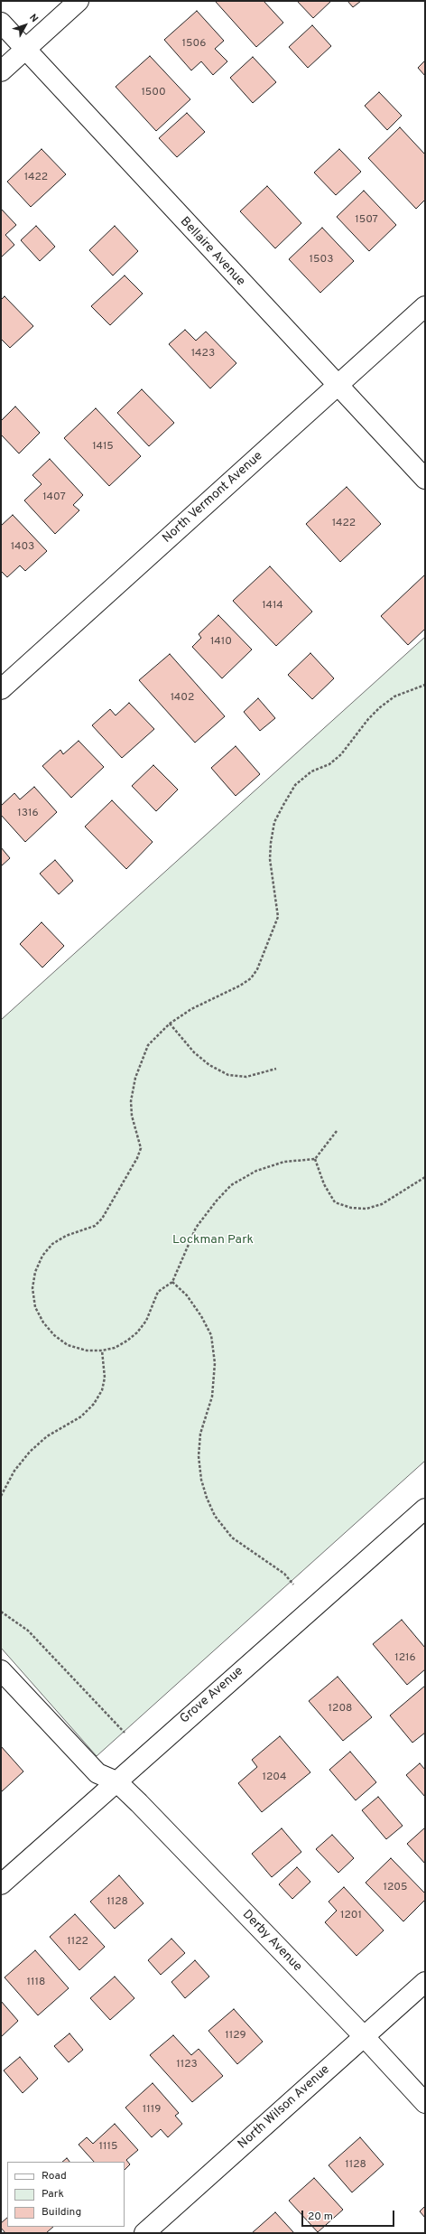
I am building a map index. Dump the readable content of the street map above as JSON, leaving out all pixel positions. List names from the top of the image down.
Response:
{
  "streets": {
    "street": [
      "Bellaire Avenue",
      "North Vermont Avenue",
      "Grove Avenue",
      "Derby Avenue",
      "North Wilson Avenue"
    ]
  },
  "crossings": [
    ["Bellaire Avenue", "North Vermont Avenue"],
    ["Grove Avenue", "Derby Avenue"],
    ["Derby Avenue", "North Wilson Avenue"]
  ],
  "parks": ["Lockman Park"],
  "house_numbers": [
    "1506",
    "1500",
    "1422",
    "1507",
    "1503",
    "1423",
    "1415",
    "1407",
    "1422",
    "1403",
    "1414",
    "1410",
    "1402",
    "1316",
    "1216",
    "1208",
    "1204",
    "1205",
    "1128",
    "1201",
    "1122",
    "1118",
    "1129",
    "1123",
    "1119",
    "1115",
    "1128"
  ],
  "legend": ["Road", "Park", "Building"],
  "scale_bar": "20 m",
  "north": "top right"
}
